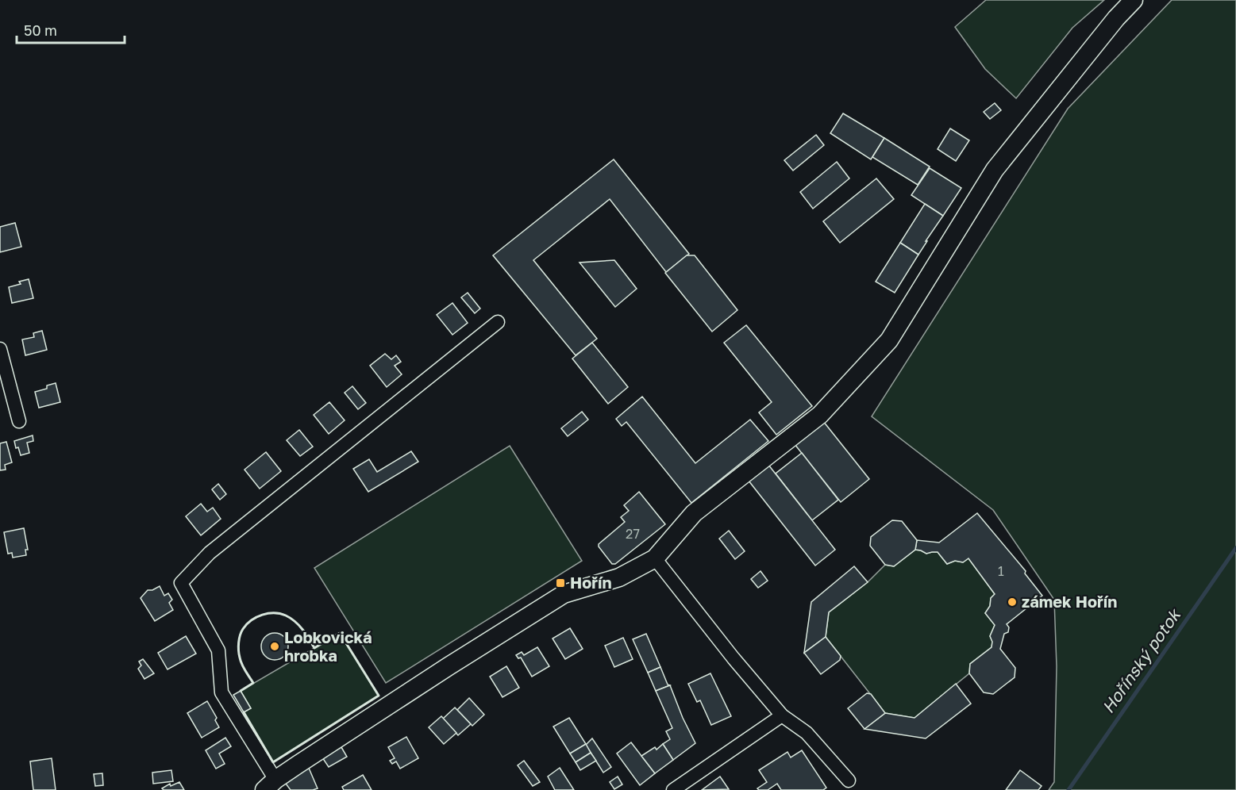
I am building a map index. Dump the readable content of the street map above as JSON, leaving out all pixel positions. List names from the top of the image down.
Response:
{
  "water": ["Hořínský potok"],
  "places": {
    "transit": ["Hořín"],
    "other": ["zámek Hořín", "Lobkovická hrobka"]
  },
  "house_numbers": ["27", "1"],
  "scale_bar": "50 m"
}
